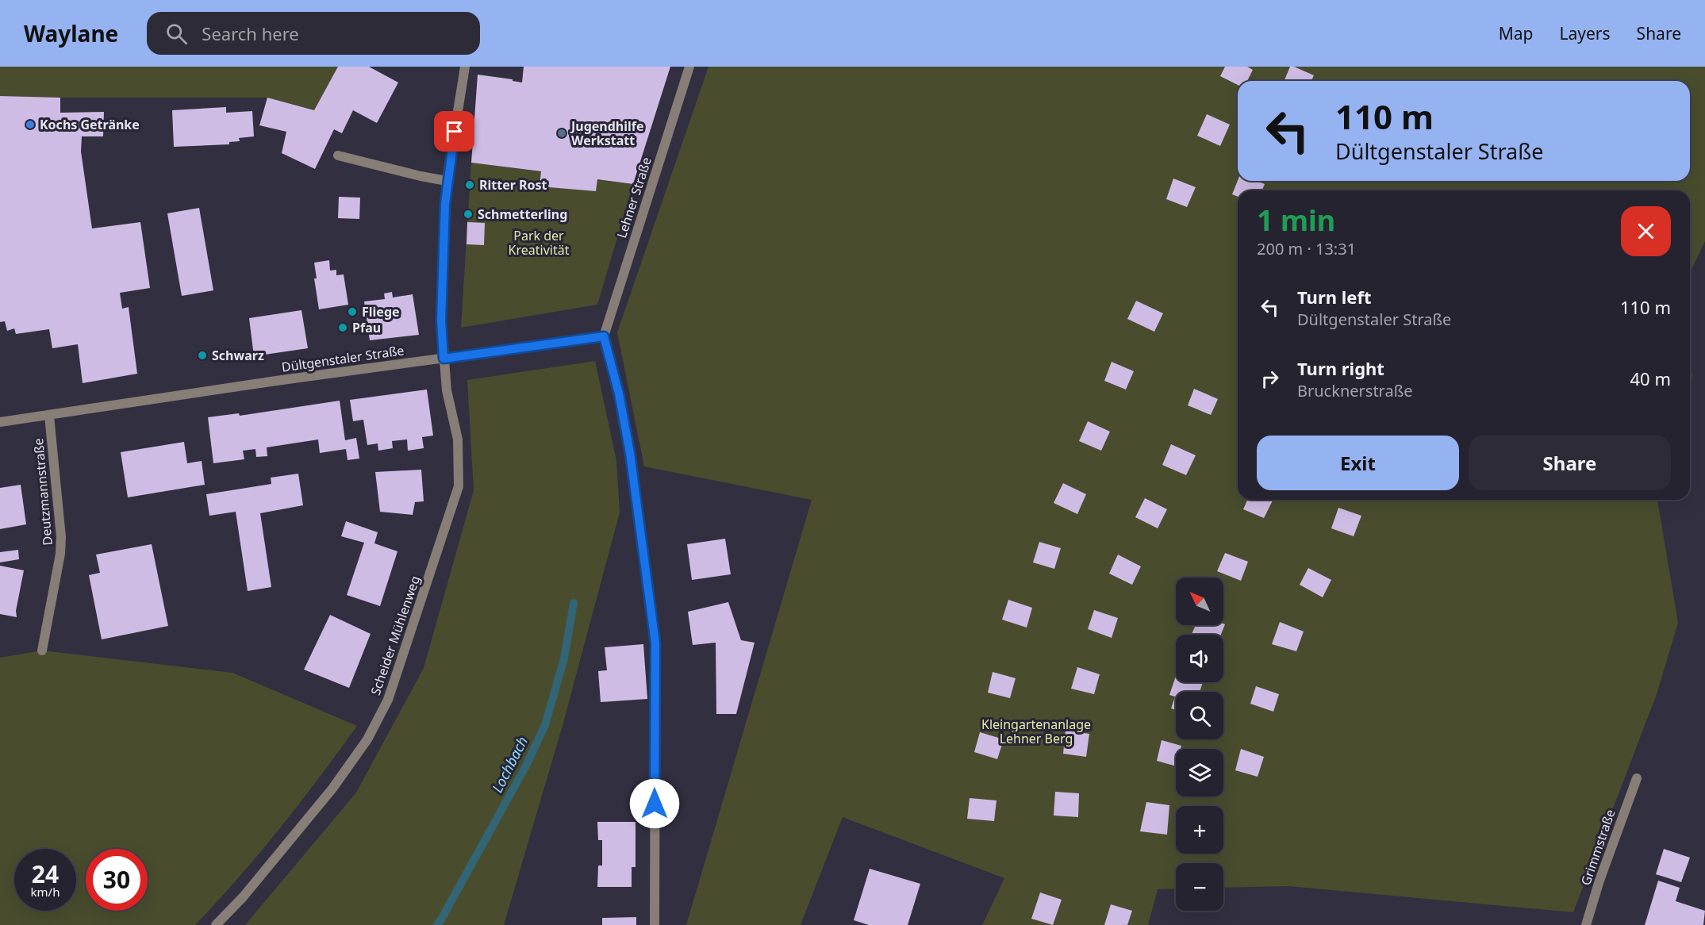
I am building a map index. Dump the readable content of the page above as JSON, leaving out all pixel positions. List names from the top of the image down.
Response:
{
  "streets": {
    "street": [
      "Lehner Straße",
      "Dültgenstaler Straße",
      "Deutzmannstraße",
      "Scheider Mühlenweg",
      "Grimmstraße"
    ]
  },
  "crossings": [
    ["Lehner Straße", "Dültgenstaler Straße"],
    ["Dültgenstaler Straße", "Deutzmannstraße"],
    ["Dültgenstaler Straße", "Scheider Mühlenweg"]
  ],
  "water": ["Lochbach"],
  "parks": ["Park der Kreativität", "Kleingartenanlage Lehner Berg"],
  "places": [
    "Kochs Getränke",
    "Jugendhilfe Werkstatt",
    "Ritter Rost",
    "Schmetterling",
    "Fliege",
    "Pfau",
    "Schwarz"
  ],
  "north": "top left",
  "page": {
    "header": "Waylane",
    "search": "Search here",
    "nav": ["Map", "Layers", "Share"],
    "turn": ["110 m", "Dültgenstaler Straße"],
    "heading": ["1 min", "200 m · 13:31"],
    "list": [
      {
        "name": "Turn left",
        "note": "Dültgenstaler Straße",
        "value": "110 m"
      },
      {
        "name": "Turn right",
        "note": "Brucknerstraße",
        "value": "40 m"
      }
    ],
    "buttons": ["Exit", "Share"],
    "map_buttons": ["+", "−"],
    "speed": "24 km/h",
    "limit": "30"
  }
}
